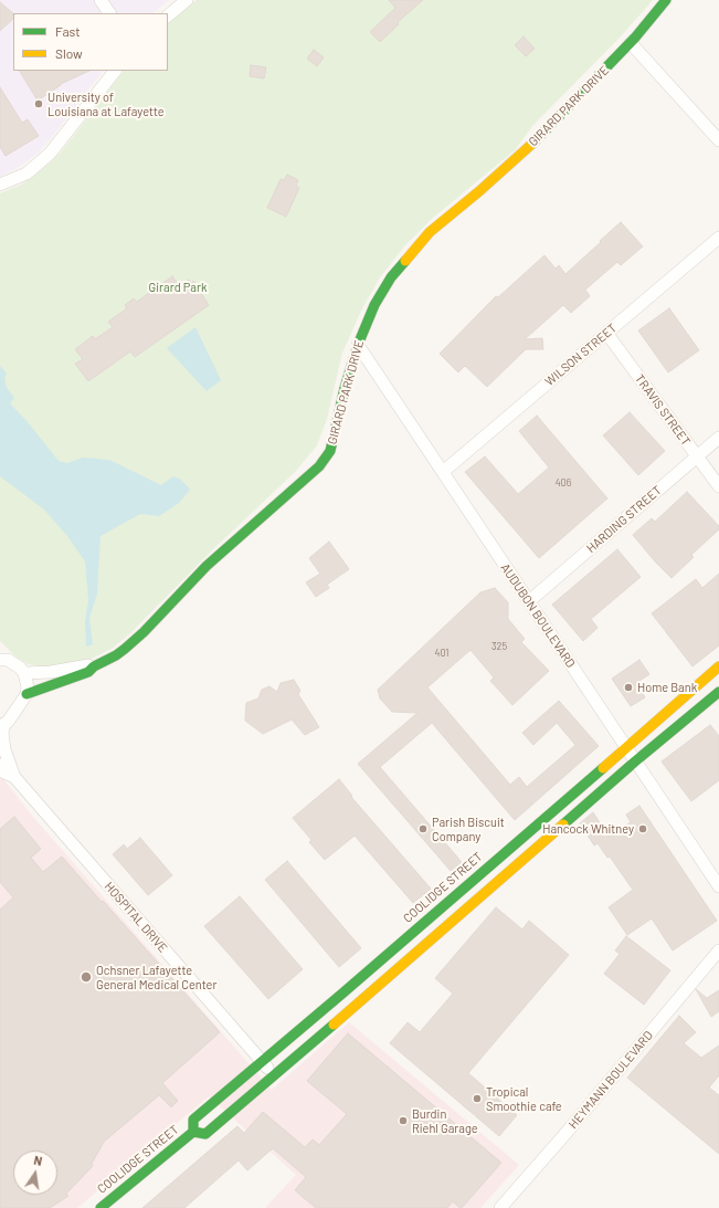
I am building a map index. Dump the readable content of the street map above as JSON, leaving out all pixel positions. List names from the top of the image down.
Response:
{
  "streets": {
    "street": [
      "GIRARD PARK DRIVE",
      "WILSON STREET",
      "TRAVIS STREET",
      "HARDING STREET",
      "AUDUBON BOULEVARD",
      "COOLIDGE STREET",
      "HOSPITAL DRIVE",
      "HEYMANN BOULEVARD"
    ]
  },
  "crossings": [
    ["GIRARD PARK DRIVE", "AUDUBON BOULEVARD"],
    ["WILSON STREET", "TRAVIS STREET"],
    ["WILSON STREET", "AUDUBON BOULEVARD"],
    ["TRAVIS STREET", "HARDING STREET"],
    ["HARDING STREET", "AUDUBON BOULEVARD"],
    ["AUDUBON BOULEVARD", "COOLIDGE STREET"],
    ["COOLIDGE STREET", "HOSPITAL DRIVE"]
  ],
  "parks": ["Girard Park"],
  "places": [
    "University of Louisiana at Lafayette",
    "Home Bank",
    "Parish Biscuit Company",
    "Hancock Whitney",
    "Ochsner Lafayette General Medical Center",
    "Tropical Smoothie cafe",
    "Burdin Riehl Garage"
  ],
  "house_numbers": ["406", "325", "401"],
  "legend": ["Fast", "Slow"],
  "north": "top"
}
